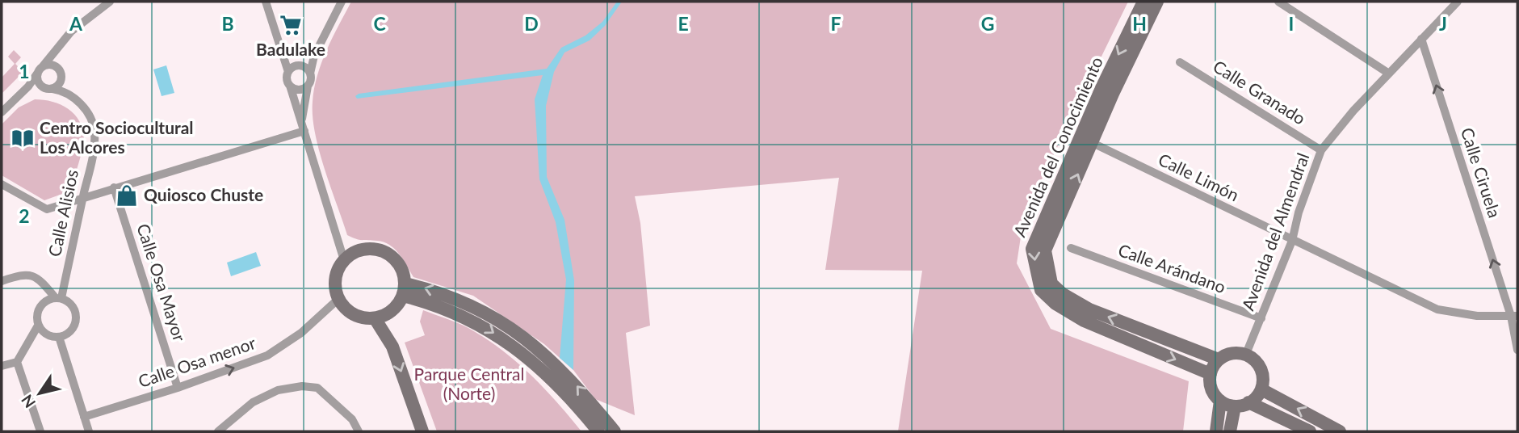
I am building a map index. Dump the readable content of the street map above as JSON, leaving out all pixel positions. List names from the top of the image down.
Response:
{
  "streets": {
    "street": [
      "Calle Granado",
      "Avenida del Conocimiento",
      "Calle Ciruela",
      "Calle Limón",
      "Calle Alisios",
      "Avenida del Almendral",
      "Calle Arándano",
      "Calle Osa Mayor",
      "Calle Osa menor"
    ]
  },
  "crossings": [
    ["Calle Granado", "Avenida del Almendral"],
    ["Avenida del Conocimiento", "Calle Limón"],
    ["Avenida del Conocimiento", "Avenida del Almendral"],
    ["Calle Ciruela", "Calle Limón"],
    ["Calle Ciruela", "Avenida del Almendral"],
    ["Calle Limón", "Avenida del Almendral"],
    ["Avenida del Almendral", "Calle Arándano"],
    ["Calle Osa Mayor", "Calle Osa menor"]
  ],
  "one_way": ["Calle Ciruela", "Calle Osa menor"],
  "parks": ["Parque Central (Norte)"],
  "places": {
    "supermarket": ["Badulake"],
    "library": ["Centro Sociocultural Los Alcores"],
    "shop": ["Quiosco Chuste"]
  },
  "north": "bottom left",
  "grid": {
    "columns": [
      "A",
      "B",
      "C",
      "D",
      "E",
      "F",
      "G",
      "H",
      "I",
      "J"
    ],
    "rows": ["1", "2"]
  }
}
